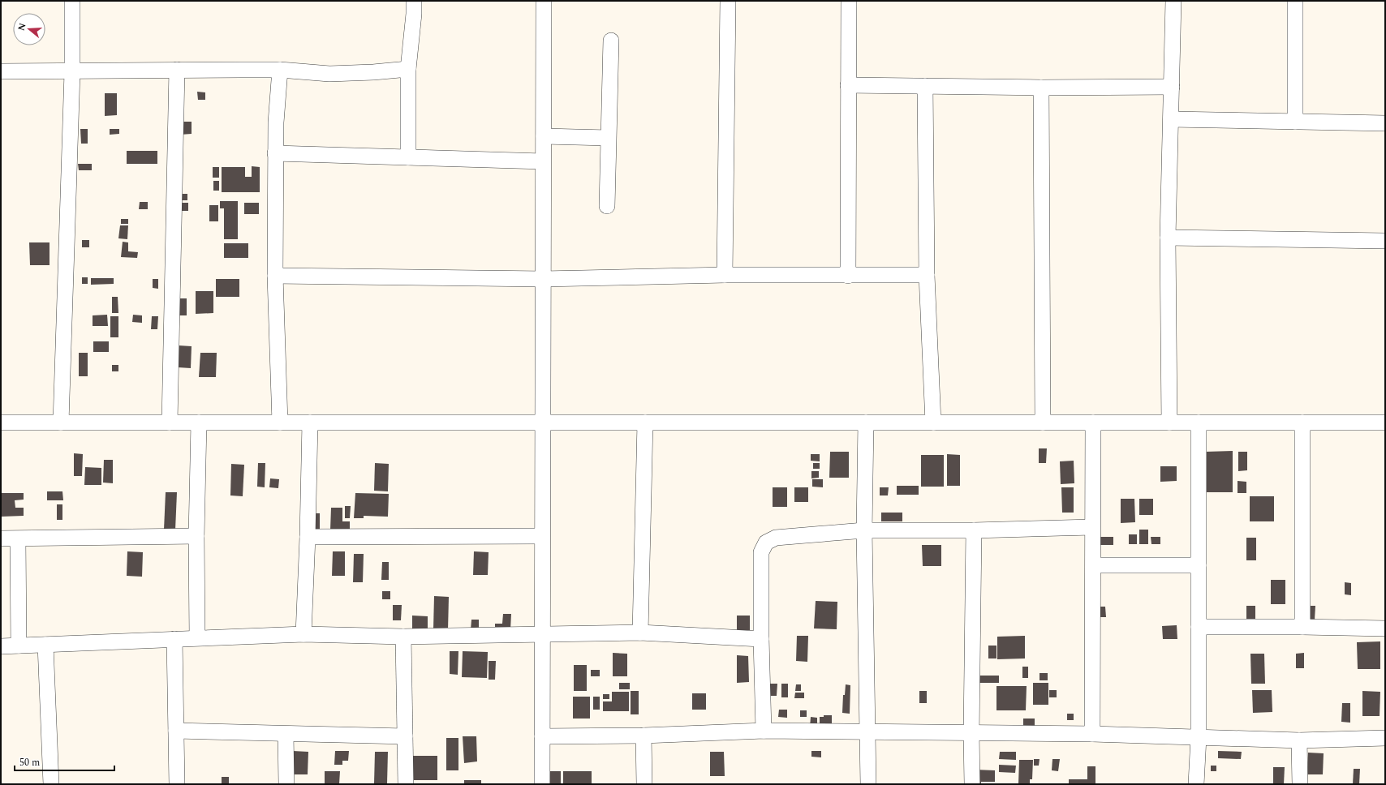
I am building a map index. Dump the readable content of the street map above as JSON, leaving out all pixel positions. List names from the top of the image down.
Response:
{
  "scale_bar": "50 m",
  "north": "left"
}
